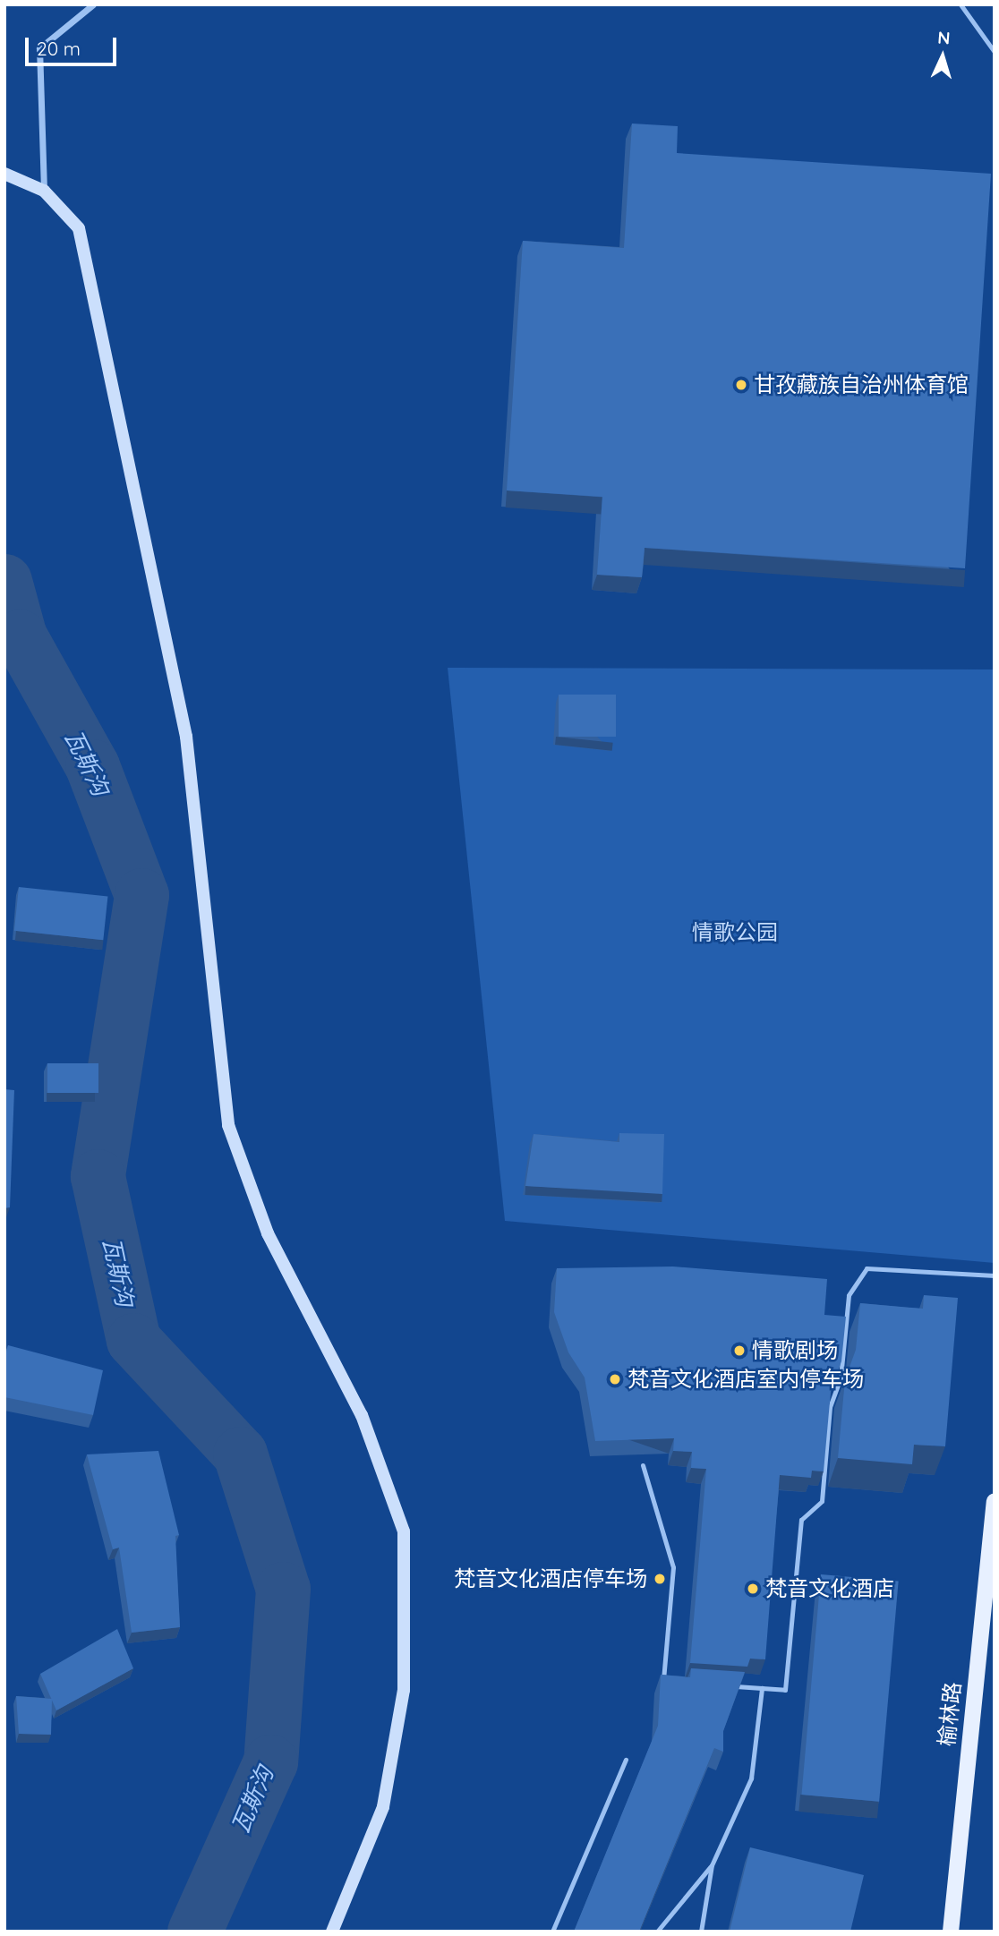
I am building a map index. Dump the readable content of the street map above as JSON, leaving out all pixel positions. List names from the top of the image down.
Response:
{
  "streets": {
    "main road": ["榆林路"]
  },
  "water": ["瓦斯沟"],
  "parks": ["情歌公园"],
  "places": [
    "甘孜藏族自治州体育馆",
    "情歌剧场",
    "梵音文化酒店室内停车场",
    "梵音文化酒店停车场",
    "梵音文化酒店"
  ],
  "scale_bar": "20 m",
  "north": "top"
}
